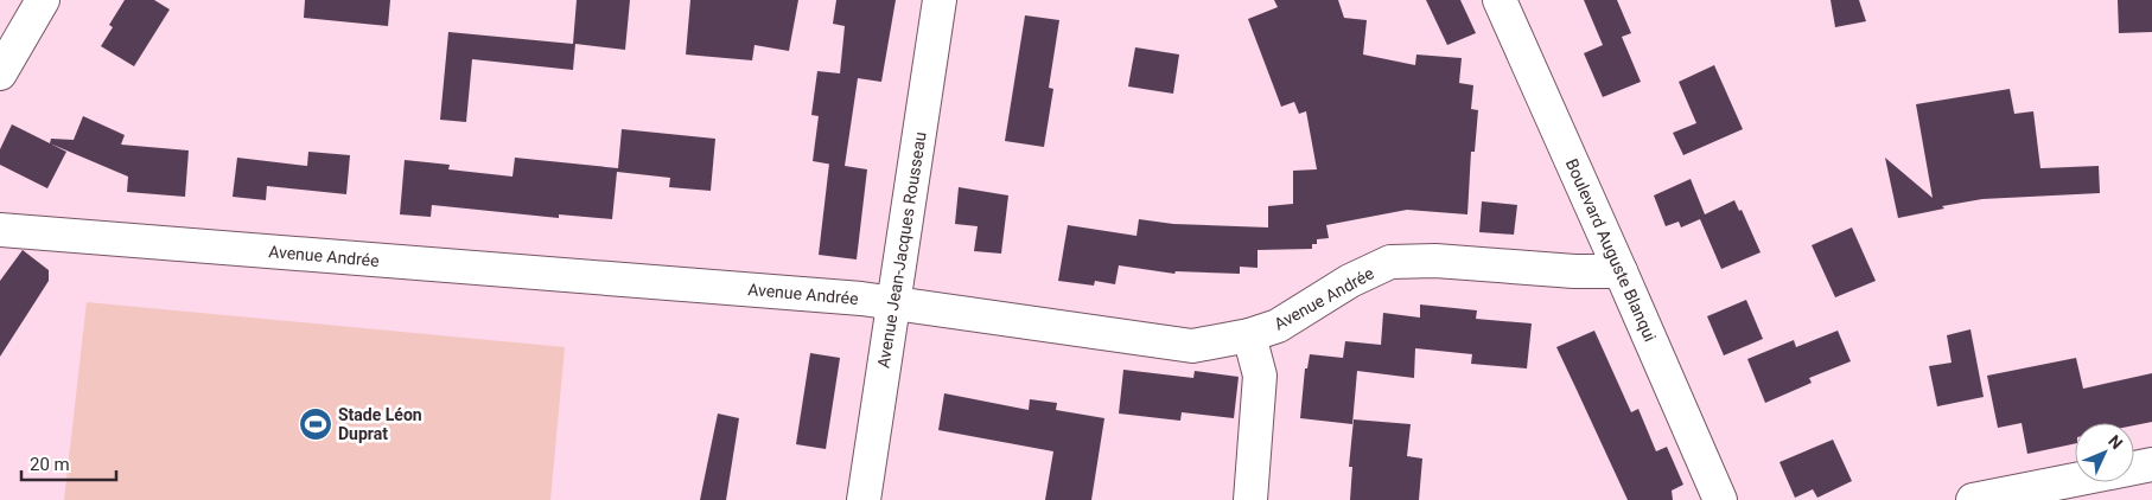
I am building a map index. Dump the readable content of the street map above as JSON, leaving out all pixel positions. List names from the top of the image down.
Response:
{
  "streets": {
    "street": ["Avenue Jean-Jacques Rousseau", "Boulevard Auguste Blanqui", "Avenue Andrée"]
  },
  "crossings": [
    ["Avenue Jean-Jacques Rousseau", "Avenue Andrée"],
    ["Boulevard Auguste Blanqui", "Avenue Andrée"]
  ],
  "places": {
    "sports": ["Stade Léon Duprat"]
  },
  "scale_bar": "20 m",
  "north": "top right"
}
